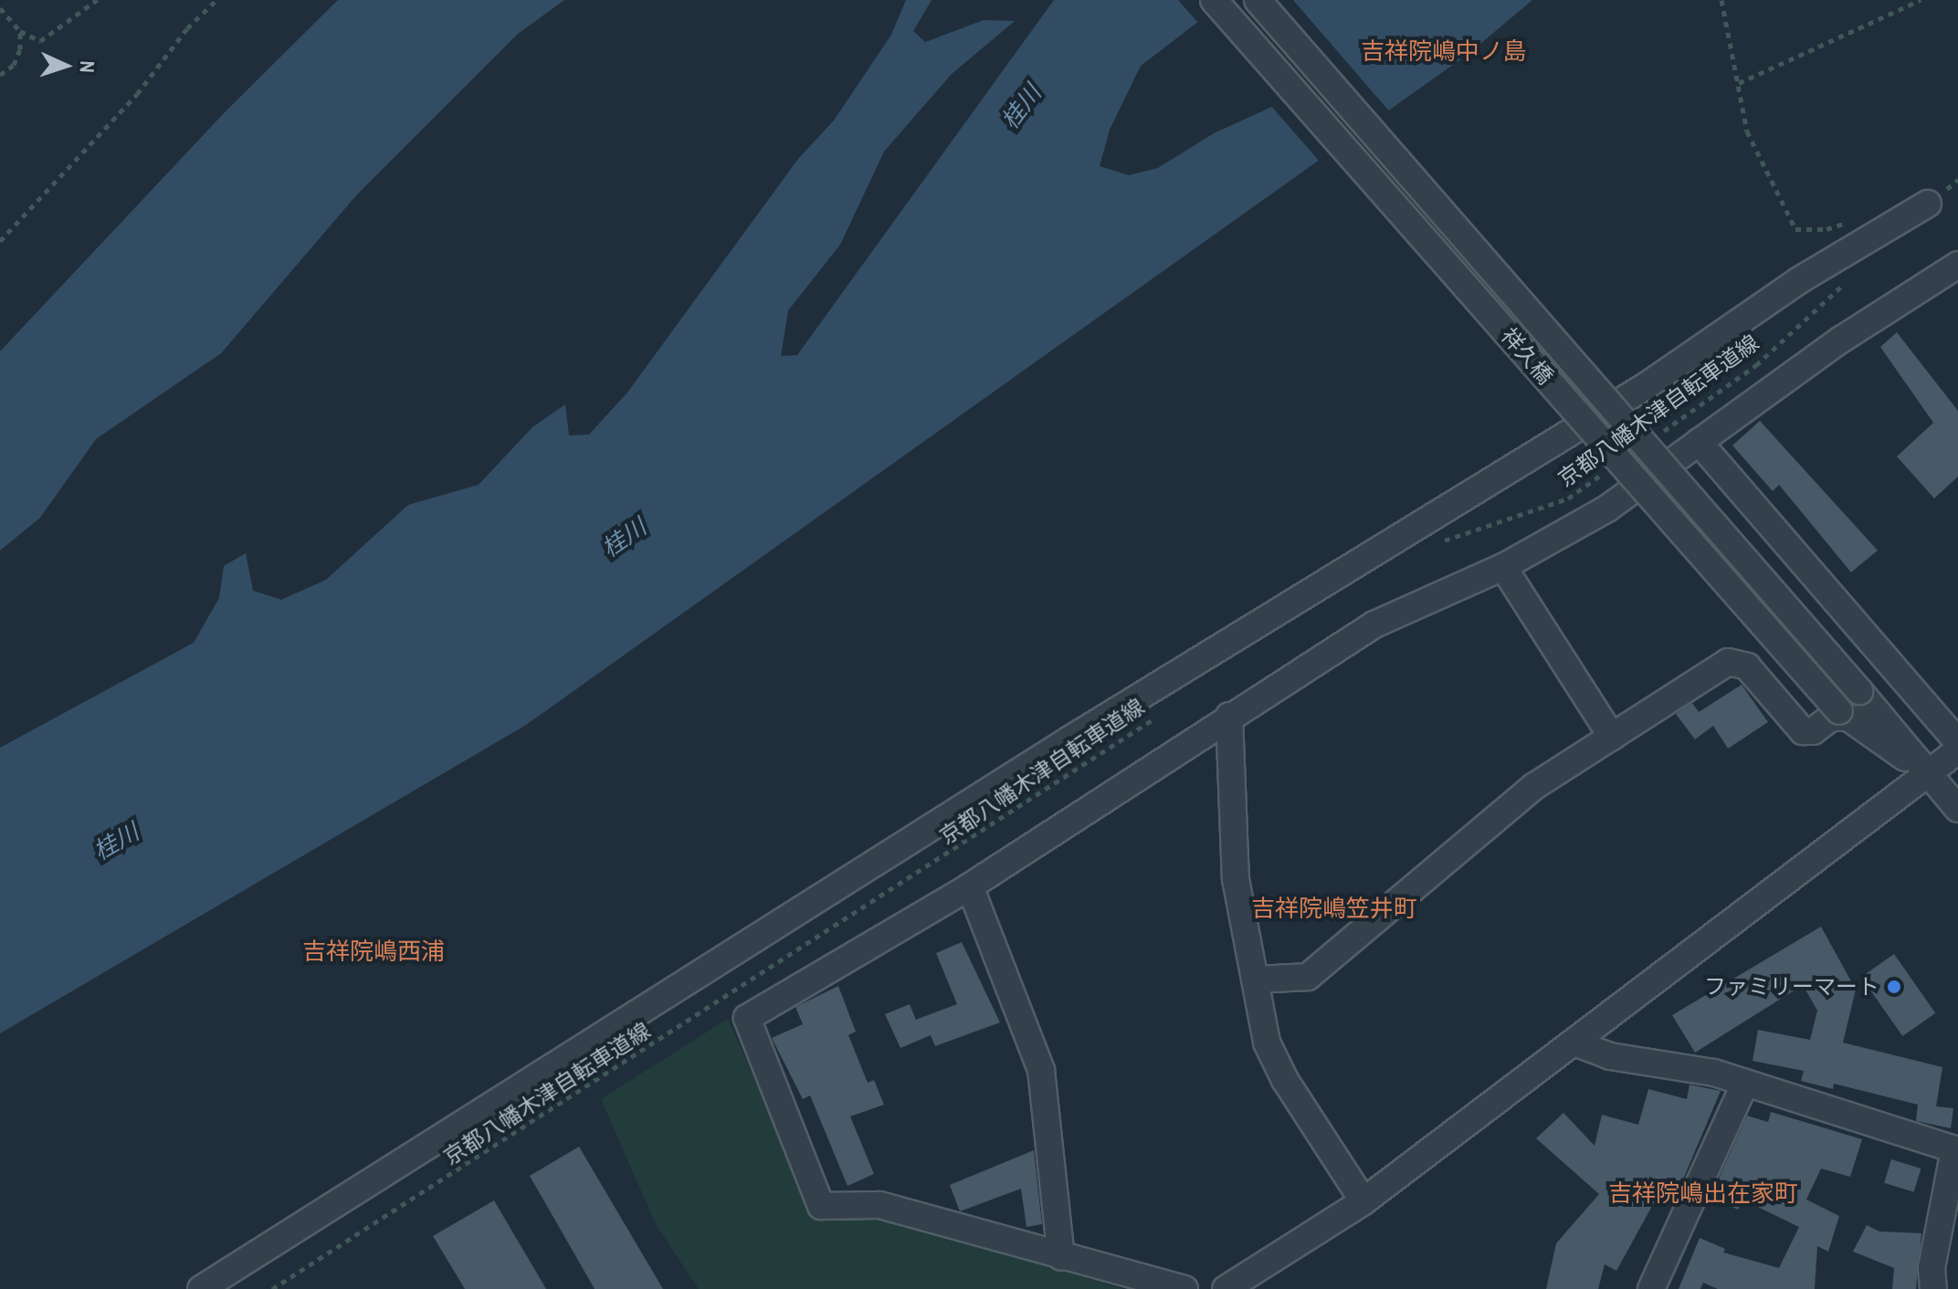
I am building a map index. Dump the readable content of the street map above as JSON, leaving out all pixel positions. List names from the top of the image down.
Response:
{
  "streets": {
    "street": ["祥久橋"],
    "path": ["京都八幡木津自転車道線"]
  },
  "districts": [
    "吉祥院嶋中ノ島",
    "吉祥院嶋笠井町",
    "吉祥院嶋西浦",
    "吉祥院嶋出在家町"
  ],
  "water": ["桂川"],
  "places": ["ファミリーマート"],
  "north": "right"
}
